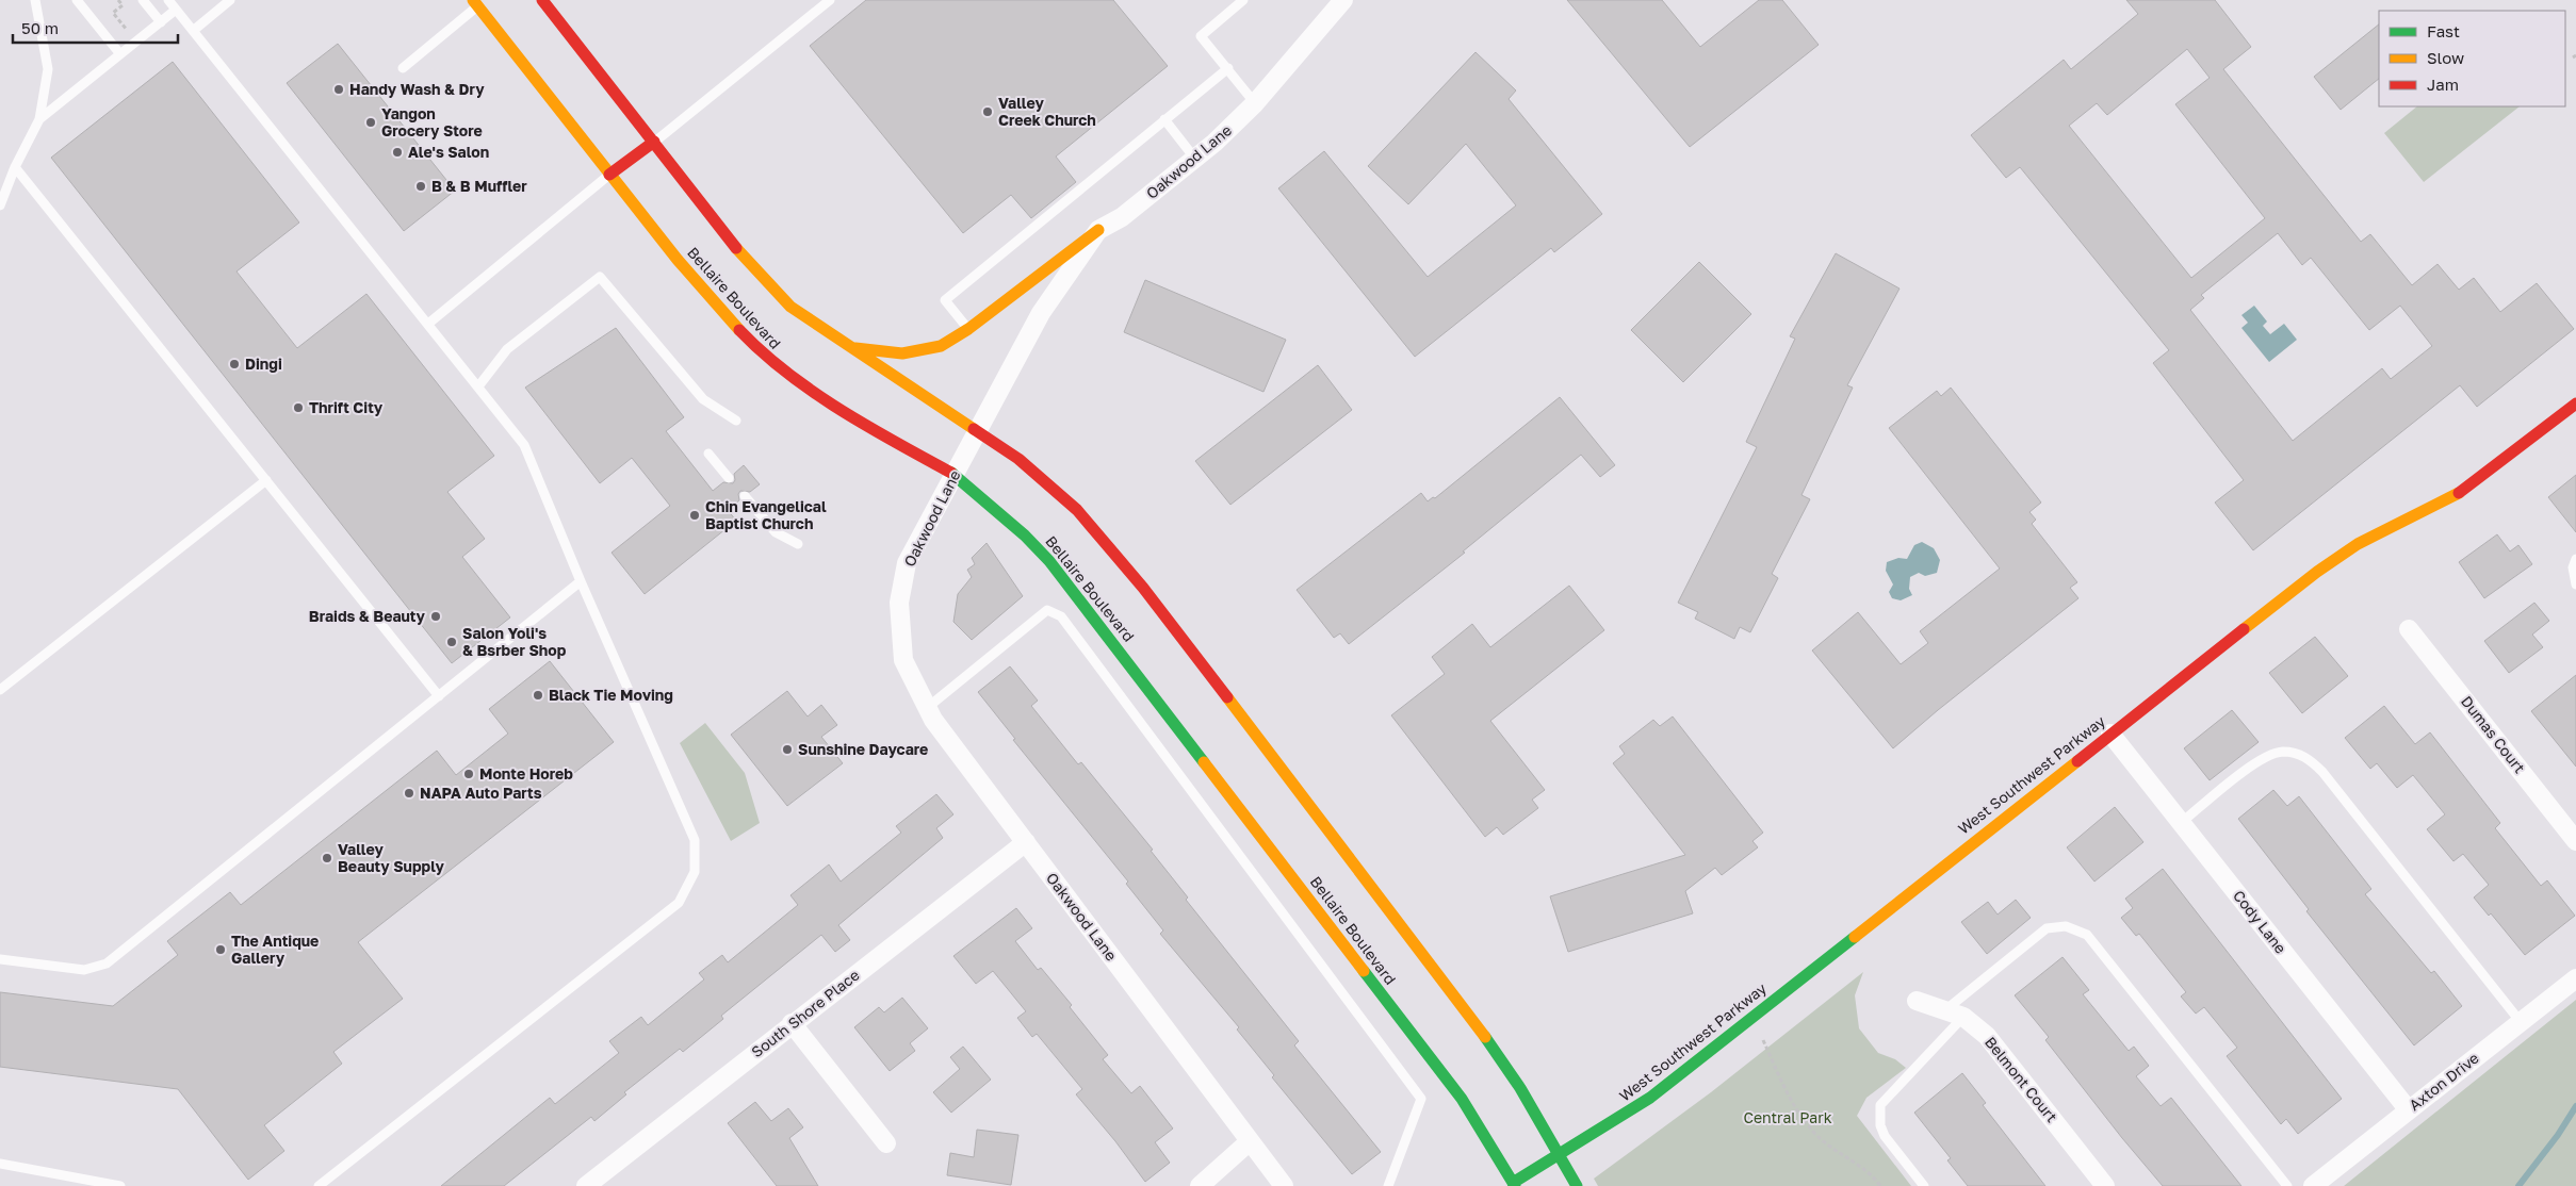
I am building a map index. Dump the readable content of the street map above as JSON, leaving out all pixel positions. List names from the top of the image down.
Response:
{
  "streets": {
    "main road": ["Bellaire Boulevard", "West Southwest Parkway"],
    "street": [
      "Oakwood Lane",
      "Dumas Court",
      "Cody Lane",
      "South Shore Place",
      "Belmont Court",
      "Axton Drive"
    ]
  },
  "crossings": [
    ["Oakwood Lane", "Bellaire Boulevard"],
    ["Oakwood Lane", "South Shore Place"],
    ["Bellaire Boulevard", "West Southwest Parkway"],
    ["West Southwest Parkway", "Cody Lane"],
    ["Cody Lane", "Axton Drive"]
  ],
  "parks": ["Central Park"],
  "places": [
    "Handy Wash & Dry",
    "Valley Creek Church",
    "Yangon Grocery Store",
    "Ale's Salon",
    "B & B Muffler",
    "Dingi",
    "Thrift City",
    "Chin Evangelical Baptist Church",
    "Braids & Beauty",
    "Salon Yoli's & Bsrber Shop",
    "Black Tie Moving",
    "Sunshine Daycare",
    "Monte Horeb",
    "NAPA Auto Parts",
    "Valley Beauty Supply",
    "The Antique Gallery"
  ],
  "legend": ["Fast", "Slow", "Jam"],
  "scale_bar": "50 m"
}
